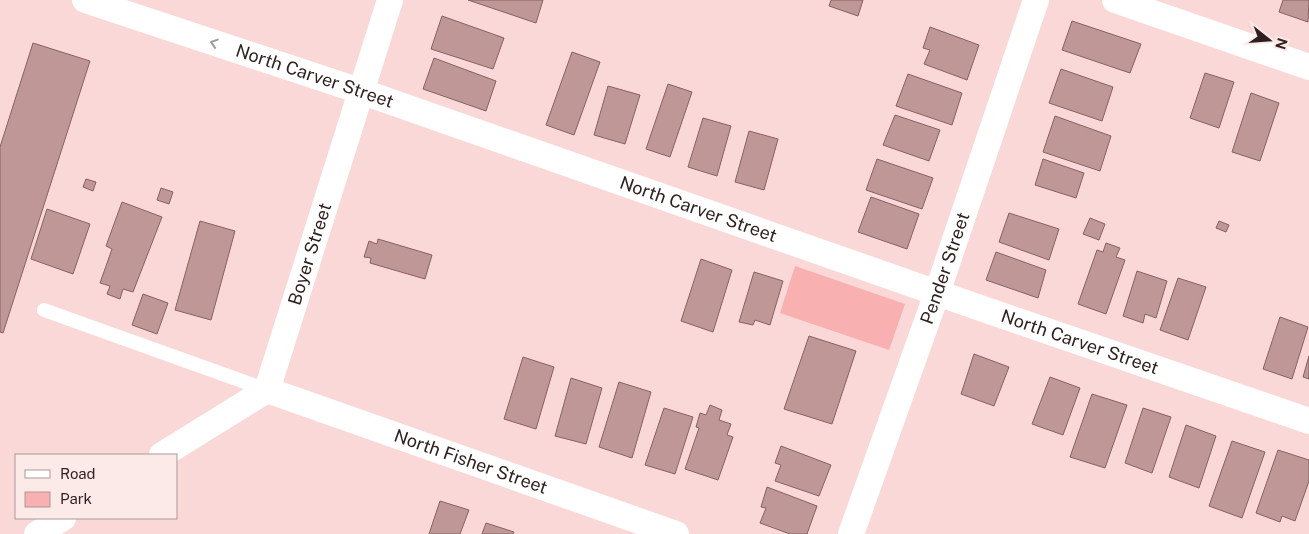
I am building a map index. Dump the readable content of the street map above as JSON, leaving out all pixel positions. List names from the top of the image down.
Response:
{
  "streets": {
    "street": [
      "North Carver Street",
      "Boyer Street",
      "Pender Street",
      "North Fisher Street"
    ]
  },
  "crossings": [
    ["North Carver Street", "Boyer Street"],
    ["North Carver Street", "Pender Street"],
    ["Boyer Street", "North Fisher Street"]
  ],
  "legend": ["Road", "Park"],
  "north": "right"
}
